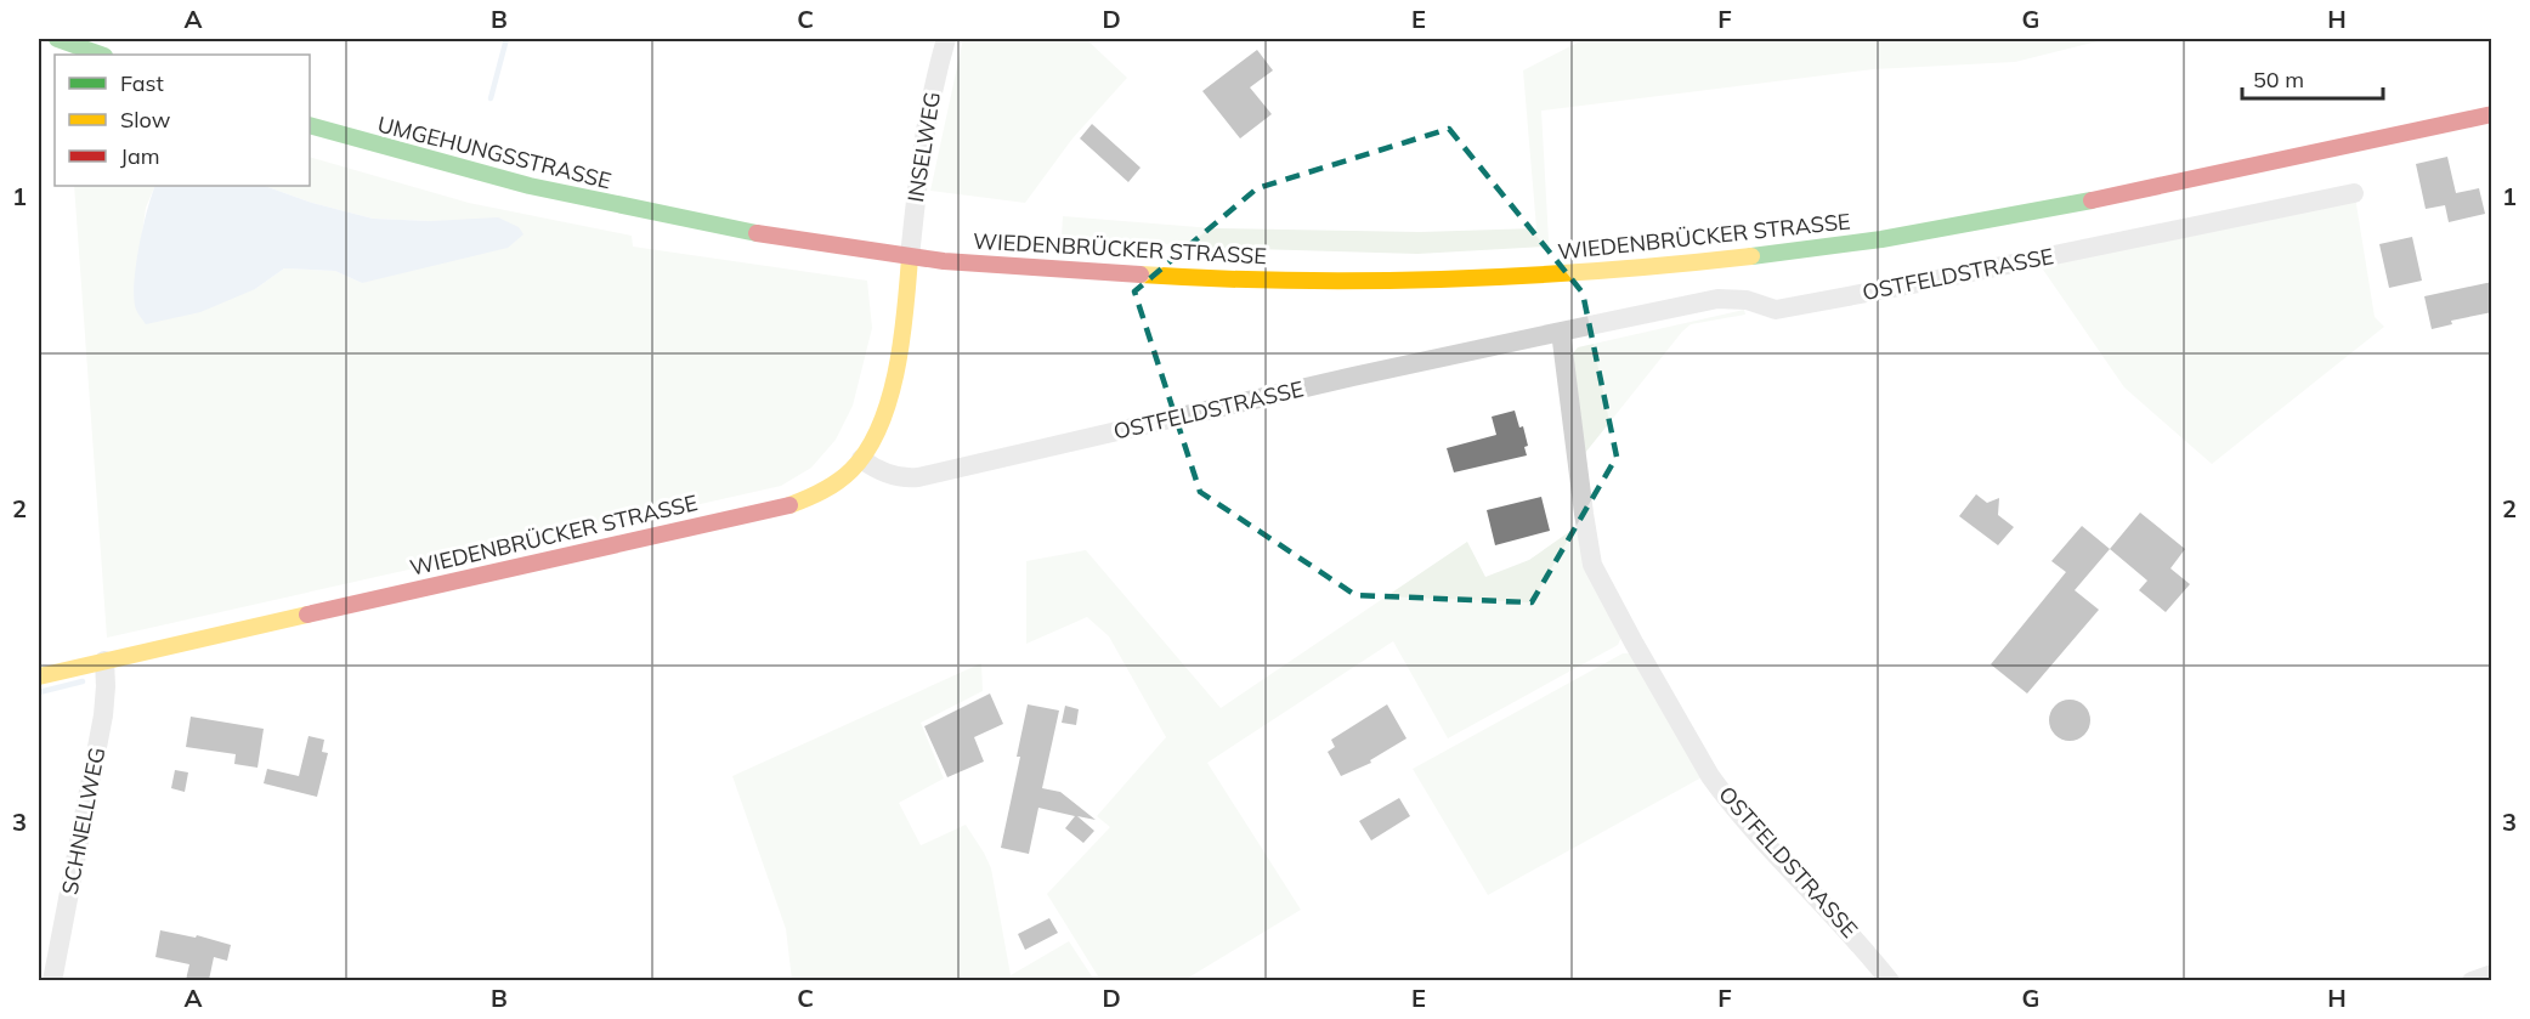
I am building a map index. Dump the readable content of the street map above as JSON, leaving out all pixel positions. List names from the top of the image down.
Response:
{
  "streets": {
    "main road": ["UMGEHUNGSSTRASSE", "WIEDENBRÜCKER STRASSE"],
    "street": ["INSELWEG", "OSTFELDSTRASSE", "SCHNELLWEG"]
  },
  "crossings": [
    ["INSELWEG", "WIEDENBRÜCKER STRASSE"],
    ["UMGEHUNGSSTRASSE", "WIEDENBRÜCKER STRASSE"],
    ["WIEDENBRÜCKER STRASSE", "OSTFELDSTRASSE"],
    ["WIEDENBRÜCKER STRASSE", "SCHNELLWEG"]
  ],
  "legend": ["Fast", "Slow", "Jam"],
  "scale_bar": "50 m",
  "grid": {
    "columns": [
      "A",
      "B",
      "C",
      "D",
      "E",
      "F",
      "G",
      "H"
    ],
    "rows": ["1", "2", "3"]
  }
}
